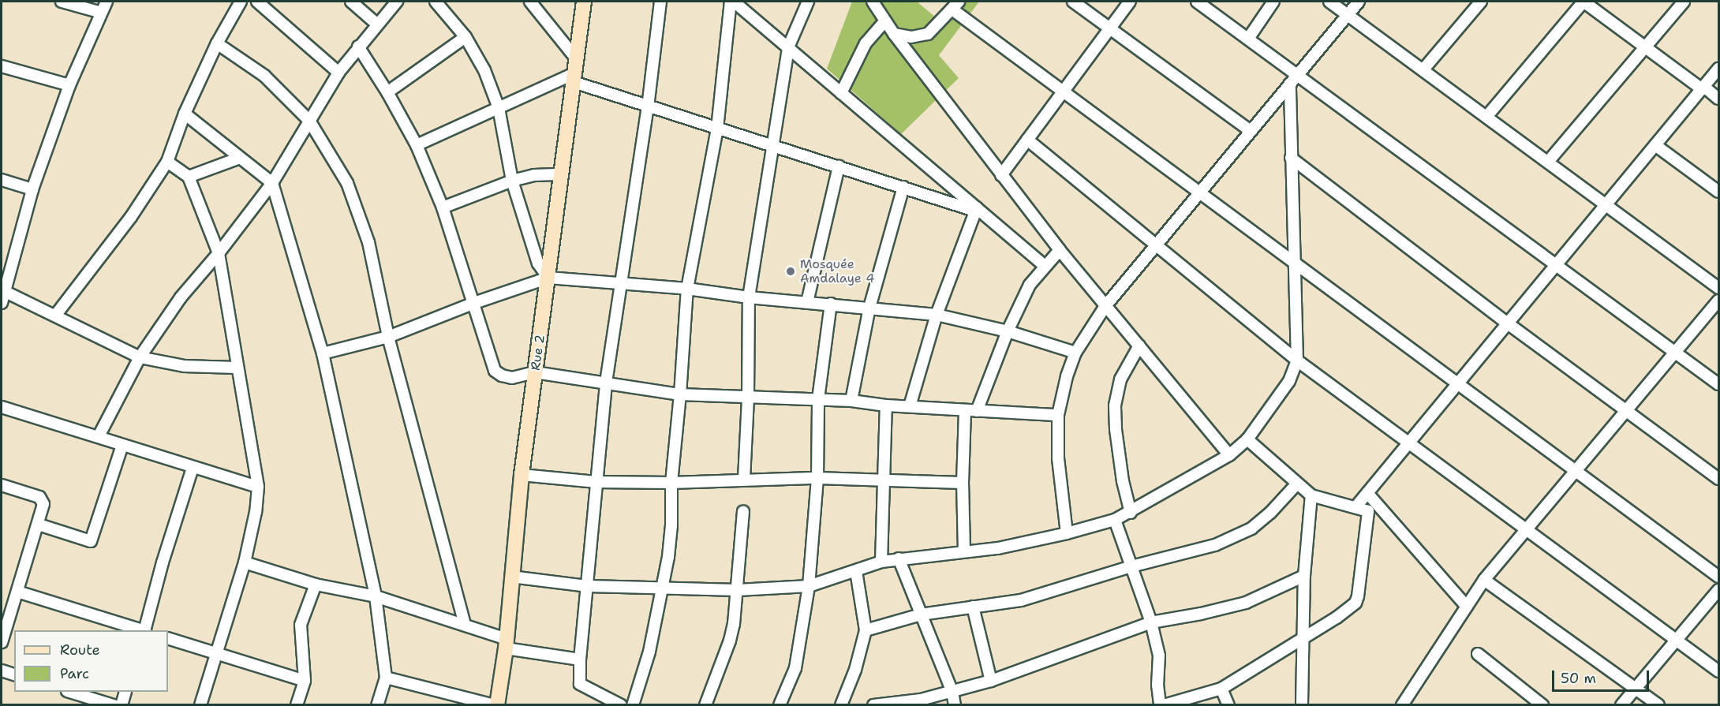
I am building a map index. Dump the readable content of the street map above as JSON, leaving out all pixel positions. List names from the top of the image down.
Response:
{
  "streets": {
    "street": ["Rue 2"]
  },
  "places": ["Mosquée Amdalaye 4"],
  "legend": ["Route", "Parc"],
  "scale_bar": "50 m"
}
